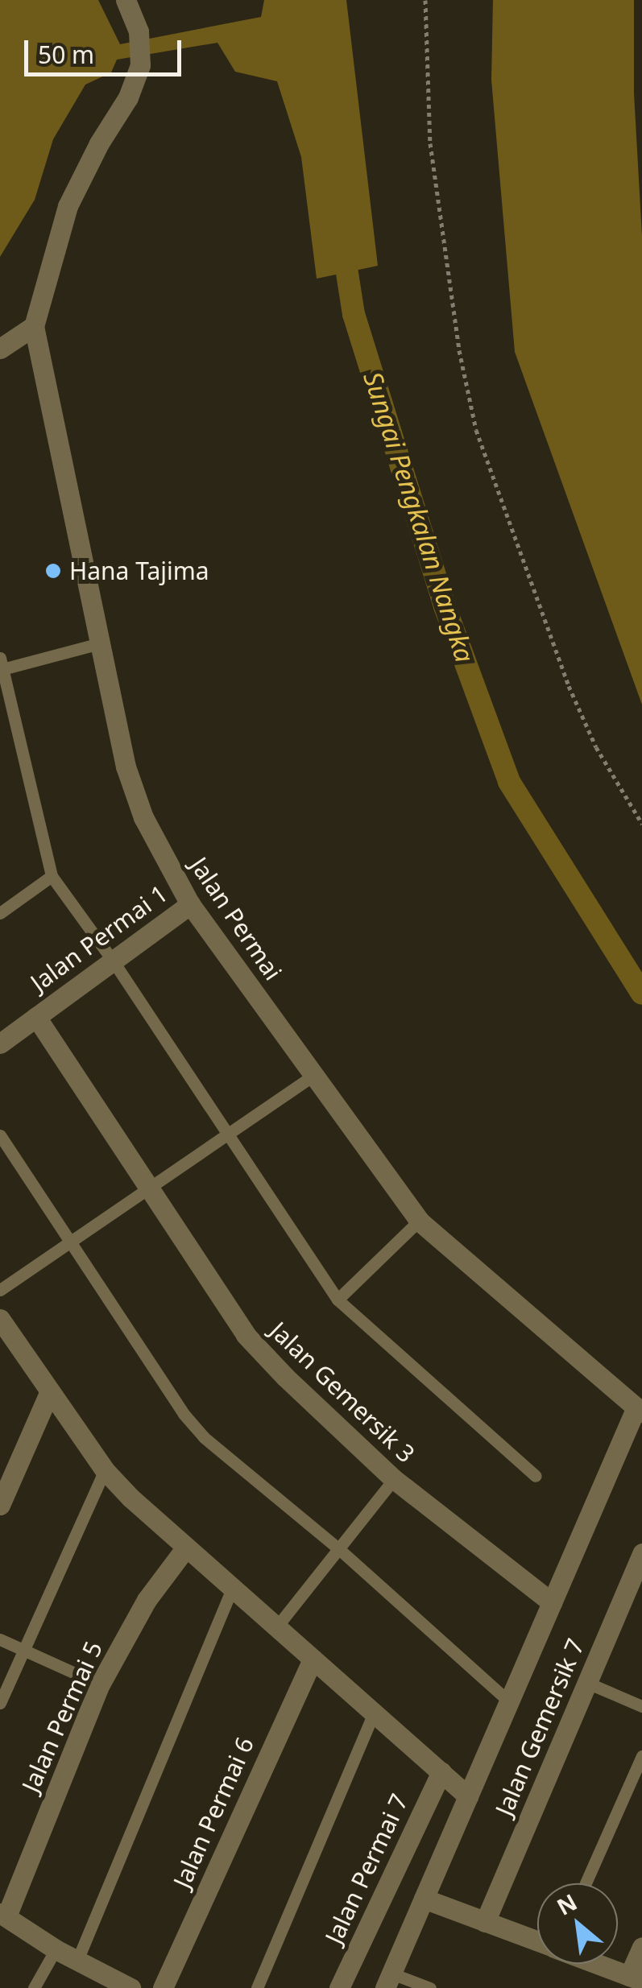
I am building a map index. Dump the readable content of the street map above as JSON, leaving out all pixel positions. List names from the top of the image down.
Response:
{
  "streets": {
    "street": [
      "Jalan Permai",
      "Jalan Permai 1",
      "Jalan Gemersik 3",
      "Jalan Permai 5",
      "Jalan Gemersik 7",
      "Jalan Permai 6",
      "Jalan Permai 7"
    ]
  },
  "crossings": [
    ["Jalan Permai", "Jalan Permai 1"],
    ["Jalan Permai 1", "Jalan Gemersik 3"]
  ],
  "water": ["Sungai Pengkalan Nangka"],
  "places": ["Hana Tajima"],
  "scale_bar": "50 m",
  "north": "top left"
}
